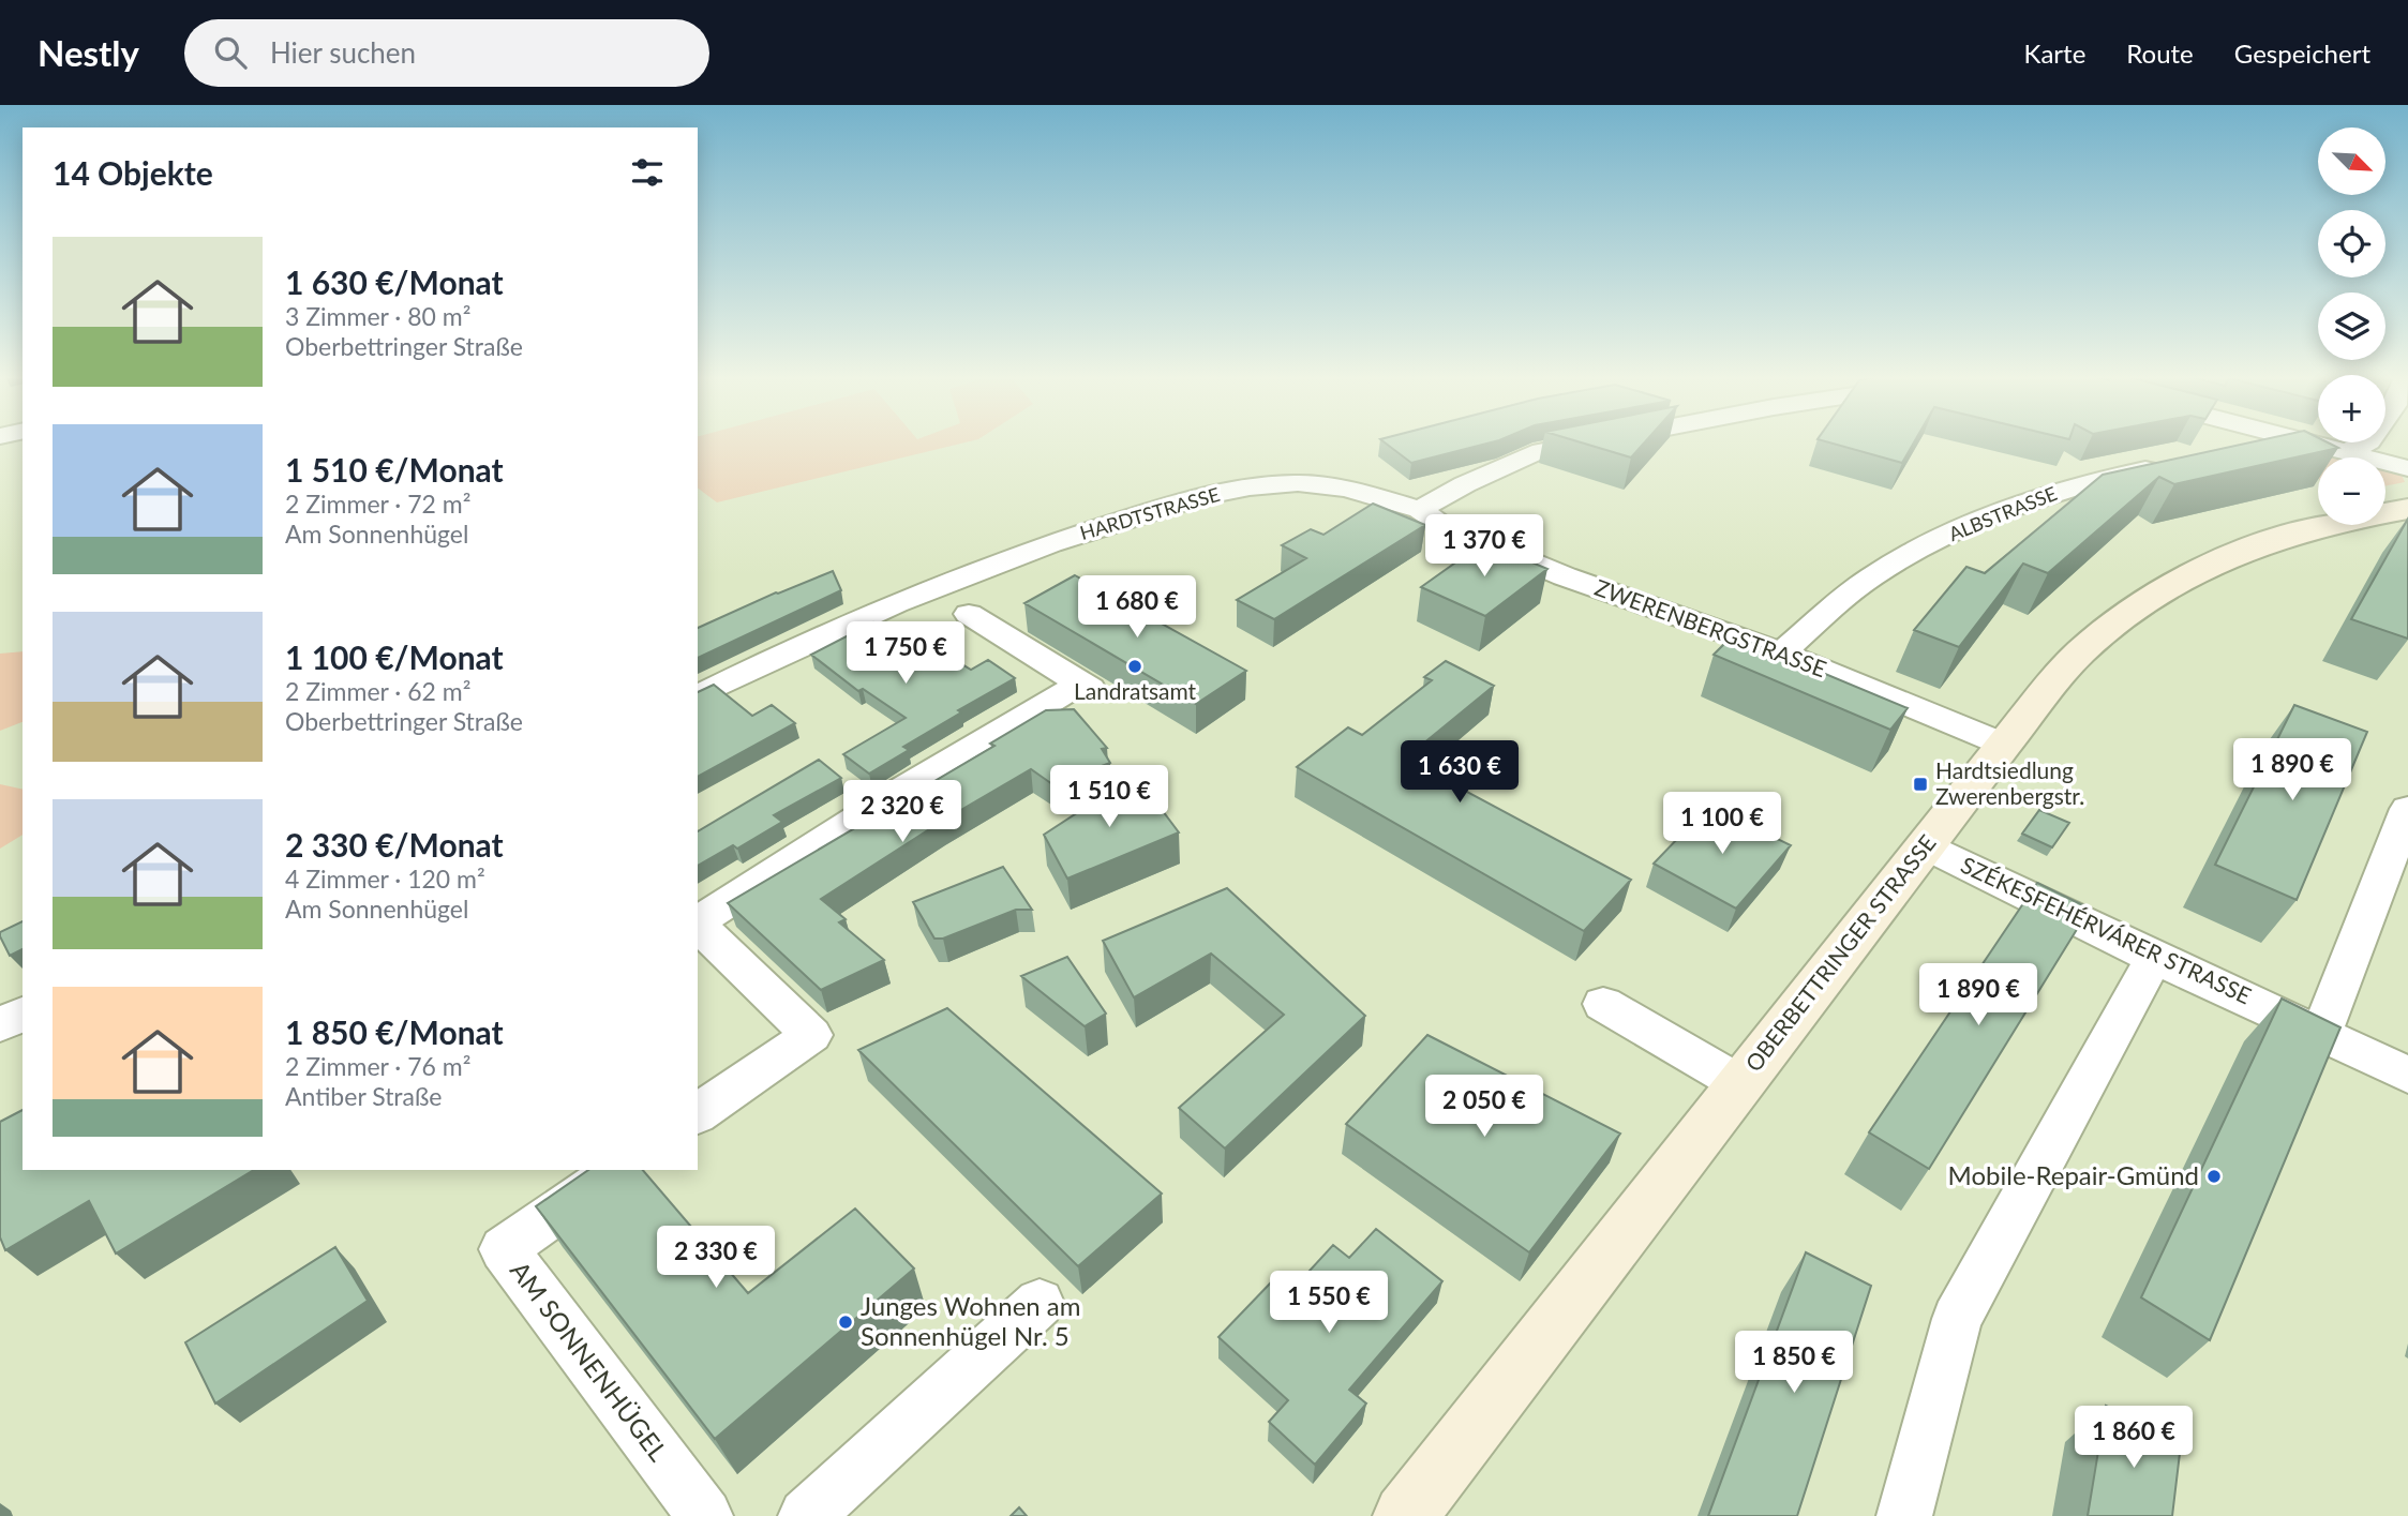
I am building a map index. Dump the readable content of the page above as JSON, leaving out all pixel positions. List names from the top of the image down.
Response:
{
  "streets": {
    "street": [
      "HARDTSTRASSE",
      "ALBSTRASSE",
      "ZWERENBERGSTRASSE",
      "SZÉKESFEHÉRVÁRER STRASSE",
      "OBERBETTRINGER STRASSE",
      "AM SONNENHÜGEL"
    ]
  },
  "crossings": [
    ["HARDTSTRASSE", "ZWERENBERGSTRASSE"],
    ["ALBSTRASSE", "ZWERENBERGSTRASSE"],
    ["ZWERENBERGSTRASSE", "OBERBETTRINGER STRASSE"],
    ["SZÉKESFEHÉRVÁRER STRASSE", "OBERBETTRINGER STRASSE"]
  ],
  "places": {
    "other": ["Landratsamt", "Mobile-Repair-Gmünd", "Junges Wohnen am Sonnenhügel Nr. 5"],
    "transit": ["Hardtsiedlung Zwerenbergstr."]
  },
  "north": "bottom right",
  "page": {
    "header": "Nestly",
    "search": "Hier suchen",
    "nav": ["Karte", "Route", "Gespeichert"],
    "map_buttons": ["+", "−"],
    "heading": "14 Objekte",
    "list": [
      {
        "name": "1 630 €/Monat",
        "note": "3 Zimmer · 80 m² · Oberbettringer Straße"
      },
      {
        "name": "1 510 €/Monat",
        "note": "2 Zimmer · 72 m² · Am Sonnenhügel"
      },
      {
        "name": "1 100 €/Monat",
        "note": "2 Zimmer · 62 m² · Oberbettringer Straße"
      },
      {
        "name": "2 330 €/Monat",
        "note": "4 Zimmer · 120 m² · Am Sonnenhügel"
      },
      {
        "name": "1 850 €/Monat",
        "note": "2 Zimmer · 76 m² · Antiber Straße"
      }
    ],
    "price": [
      "1 370 €",
      "1 680 €",
      "1 750 €",
      "1 890 €",
      "1 630 €",
      "1 510 €",
      "2 320 €",
      "1 100 €",
      "1 890 €",
      "2 050 €",
      "2 330 €",
      "1 550 €",
      "1 850 €",
      "1 860 €"
    ]
  }
}
